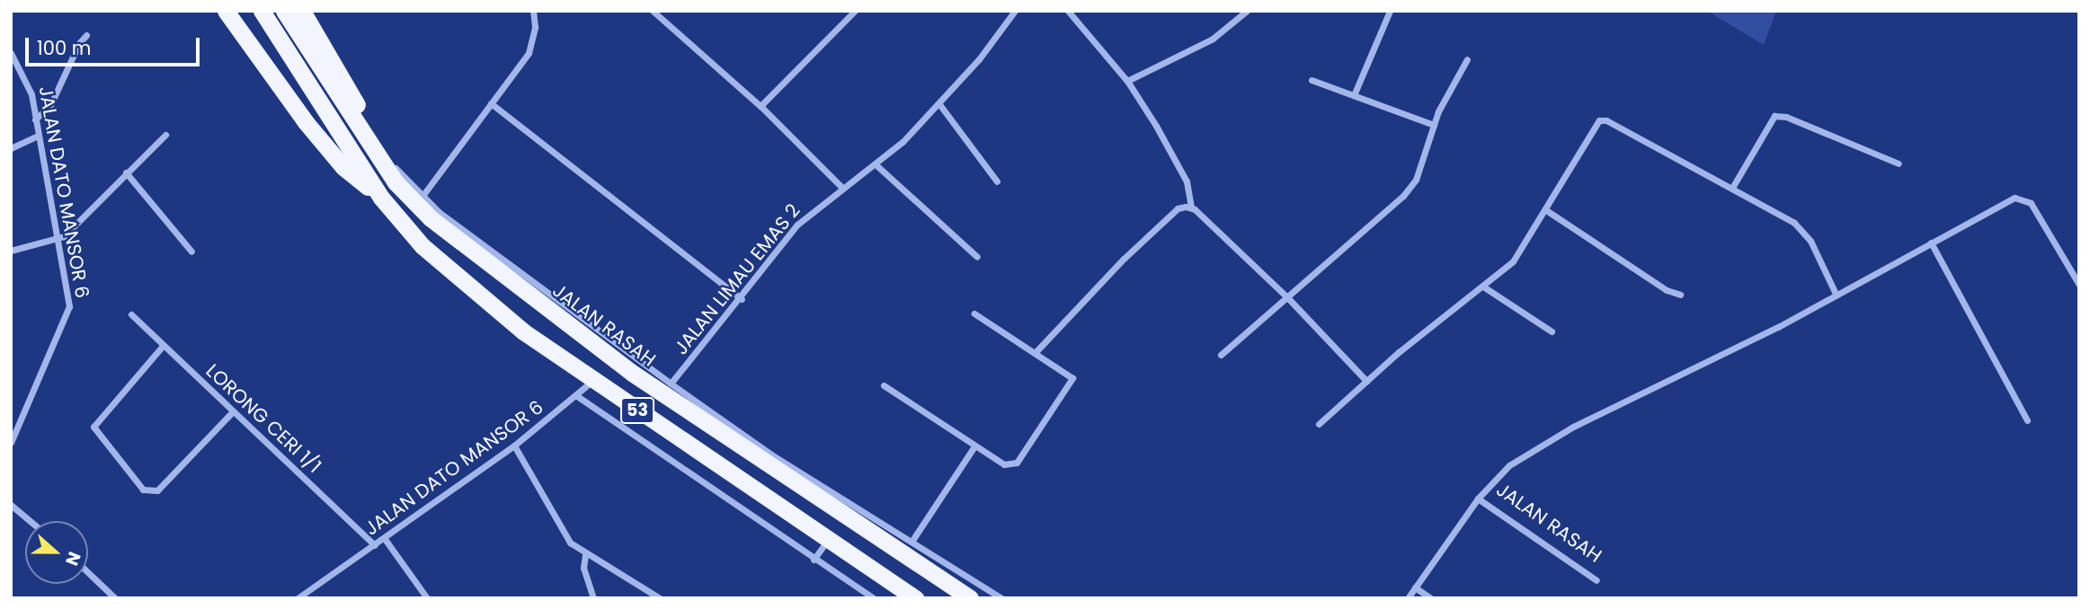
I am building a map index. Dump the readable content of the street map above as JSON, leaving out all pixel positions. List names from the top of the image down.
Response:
{
  "streets": {
    "highway": ["JALAN RASAH", "53"],
    "street": ["JALAN DATO MANSOR 6", "JALAN LIMAU EMAS 2", "LORONG CERI 1/1"]
  },
  "crossings": [
    ["JALAN DATO MANSOR 6", "53"],
    ["JALAN DATO MANSOR 6", "LORONG CERI 1/1"]
  ],
  "scale_bar": "100 m",
  "north": "right"
}
